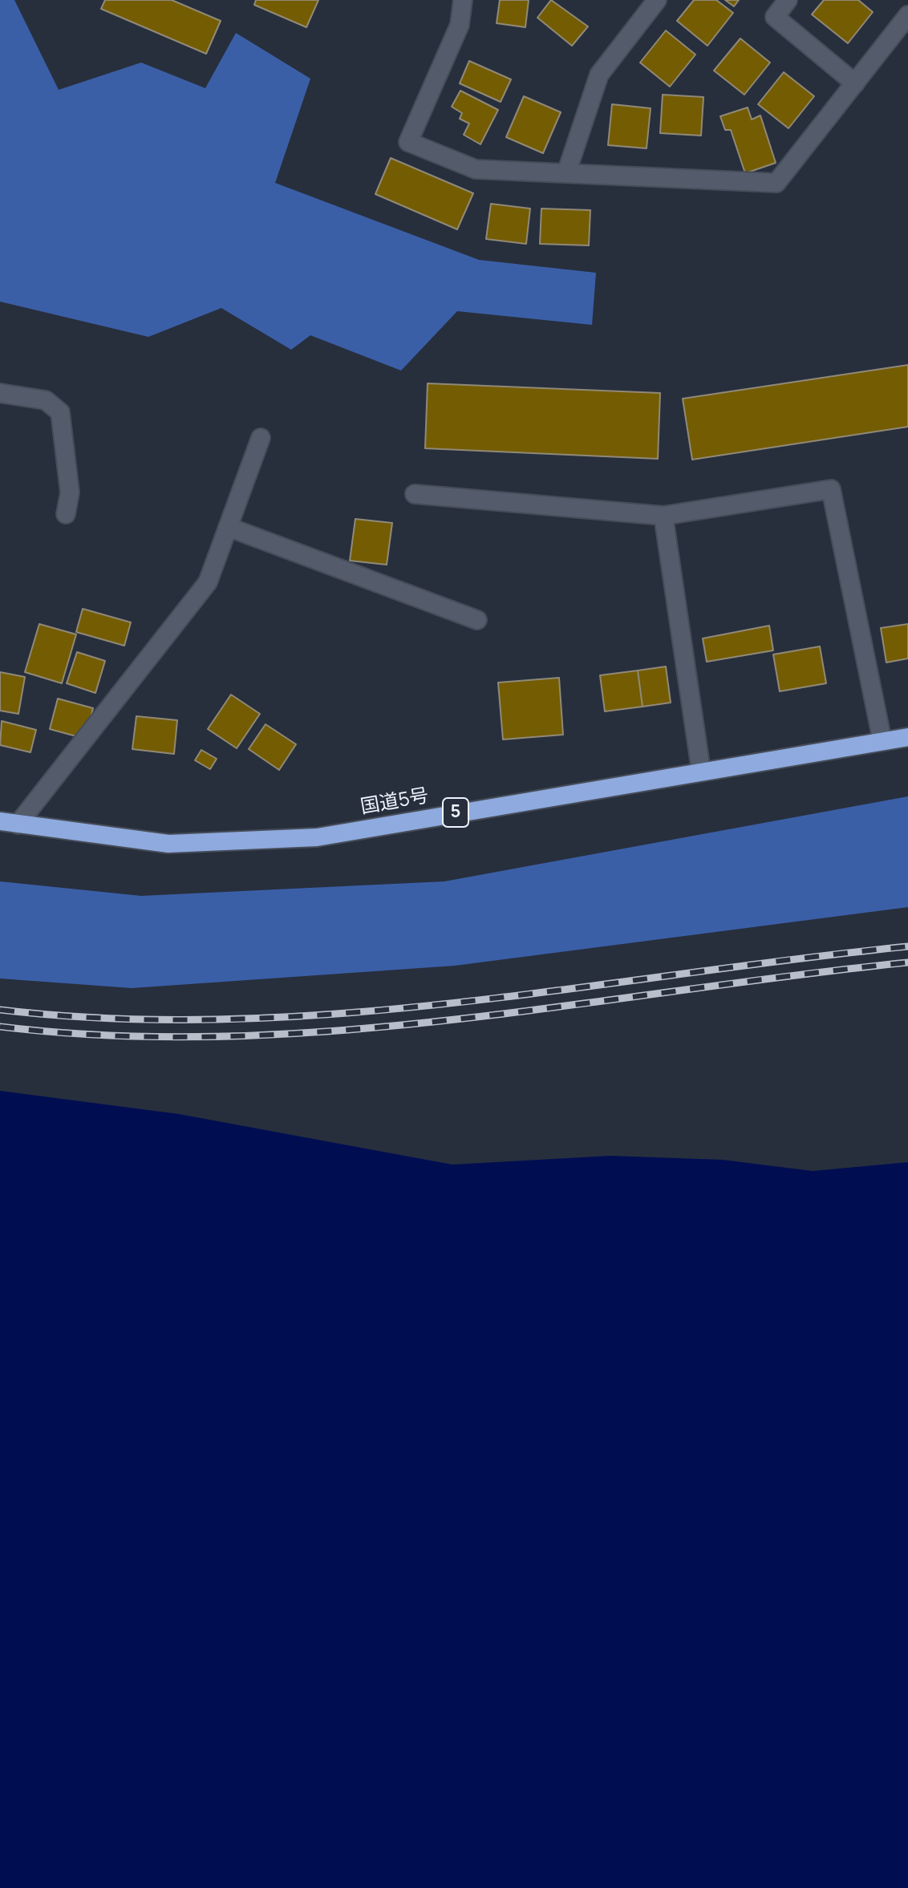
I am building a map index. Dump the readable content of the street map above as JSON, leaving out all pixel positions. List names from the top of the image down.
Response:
{
  "streets": {
    "highway": ["国道5号", "5"]
  }
}
